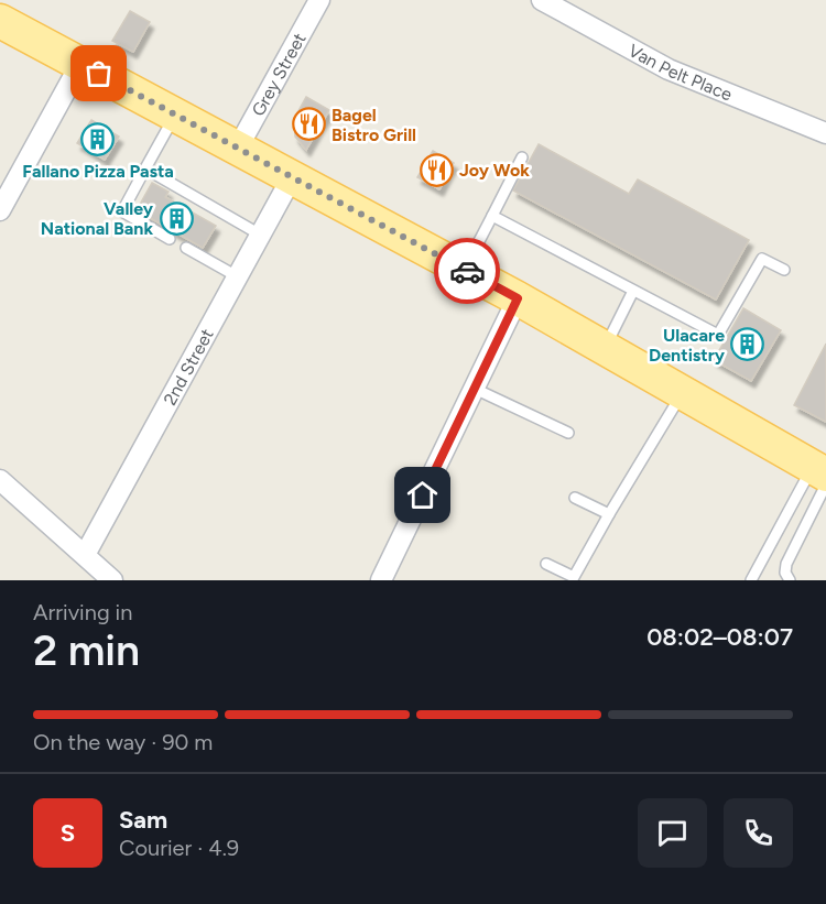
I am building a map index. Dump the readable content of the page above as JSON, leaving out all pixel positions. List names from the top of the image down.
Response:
{
  "streets": {
    "street": ["Van Pelt Place", "Grey Street", "2nd Street"]
  },
  "places": {
    "restaurant": ["Bagel Bistro Grill", "Joy Wok"],
    "building": ["Fallano Pizza Pasta", "Valley National Bank", "Ulacare Dentistry"]
  },
  "page": {
    "heading": ["2 min", "Arriving in", "08:02–08:07"],
    "panel": ["Sam", "Courier · 4.9"],
    "bar": "On the way · 90 m",
    "round": "S"
  }
}
